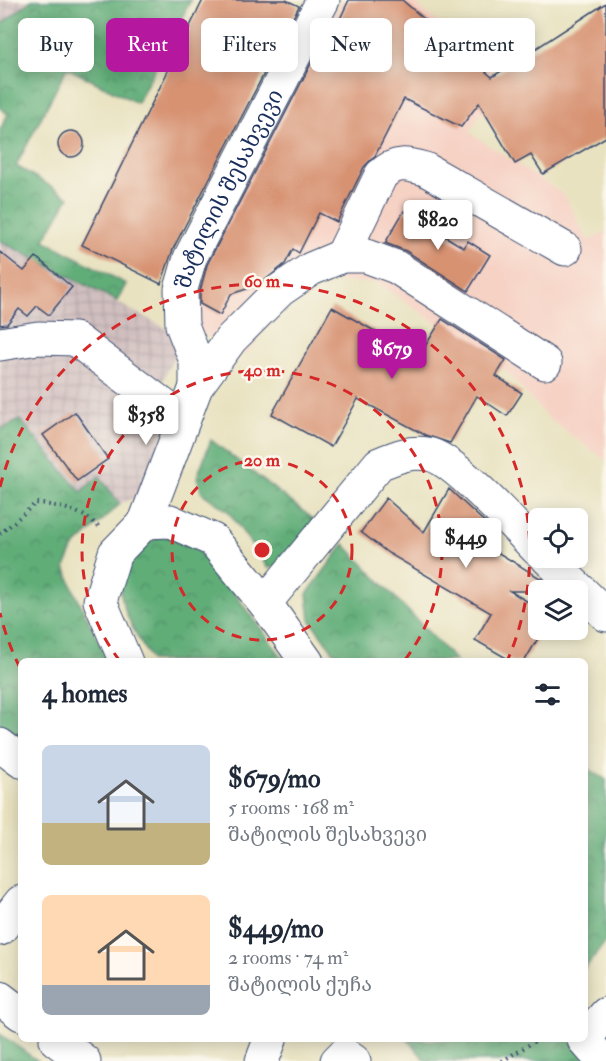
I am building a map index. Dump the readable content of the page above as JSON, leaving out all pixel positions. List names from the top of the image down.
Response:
{
  "streets": {
    "street": ["შატილის შესახვევი"]
  },
  "page": {
    "chip": [
      "Buy",
      "Rent",
      "Filters",
      "New",
      "Apartment"
    ],
    "price": [
      "$820",
      "$679",
      "$358",
      "$449"
    ],
    "heading": "4 homes",
    "list": [
      {
        "name": "$679/mo",
        "note": "5 rooms · 168 m² · შატილის შესახვევი"
      },
      {
        "name": "$449/mo",
        "note": "2 rooms · 74 m² · შატილის ქუჩა"
      }
    ]
  },
  "rings": ["60 m", "40 m", "20 m"]
}
